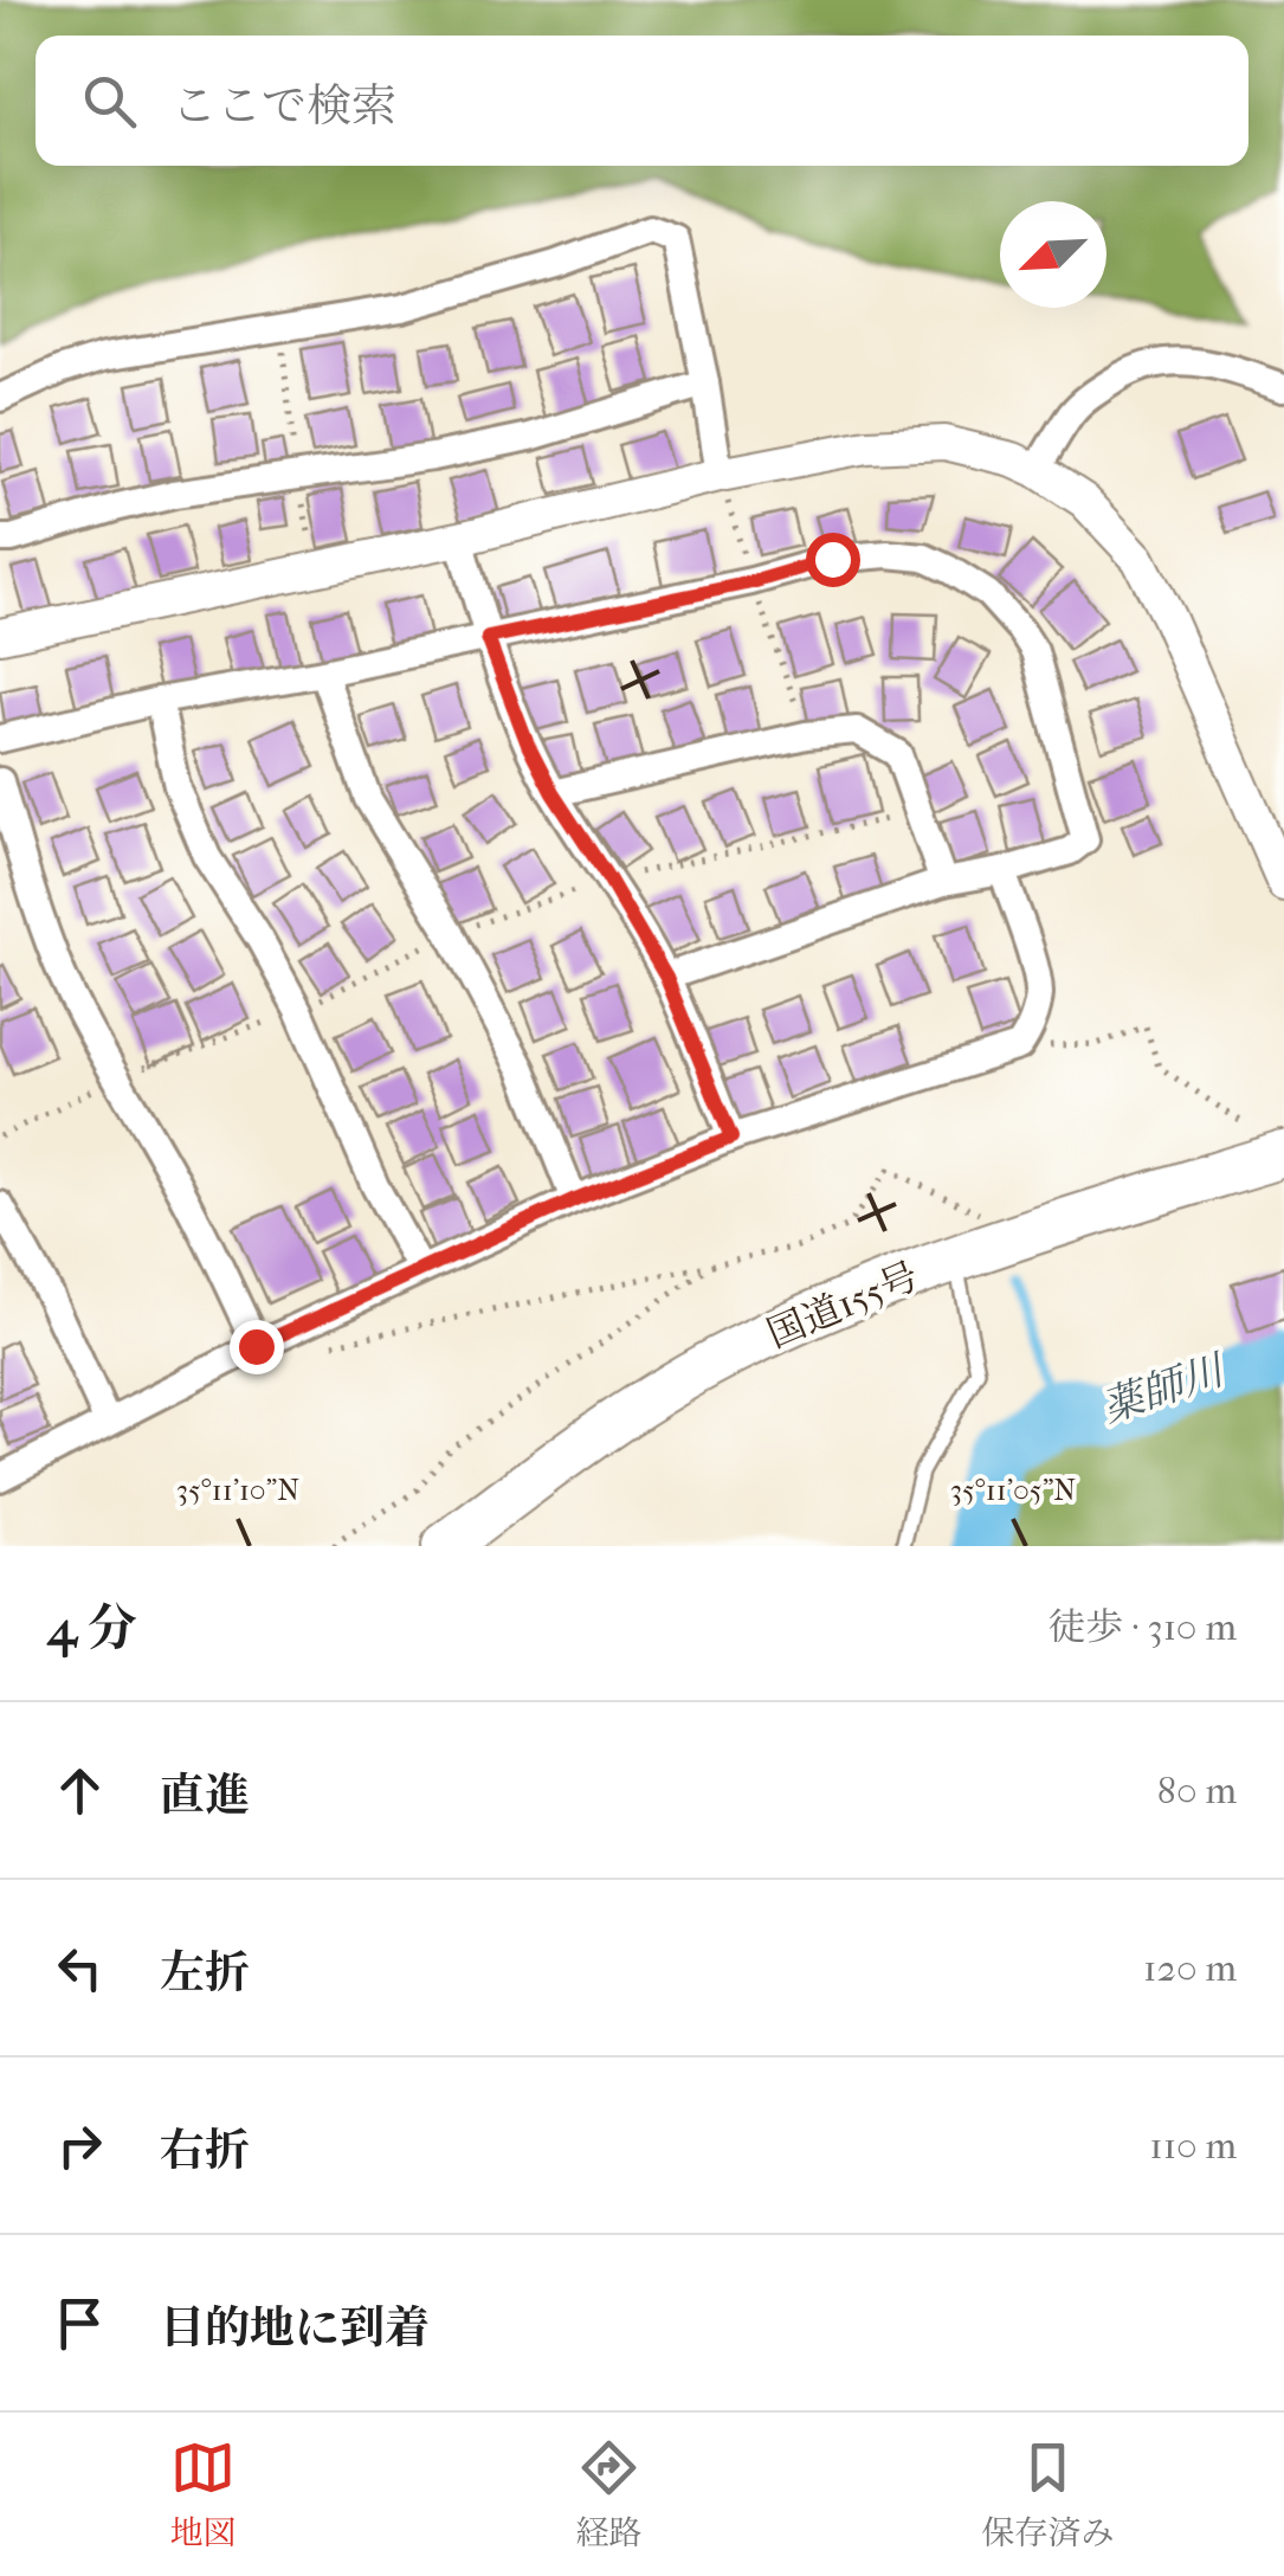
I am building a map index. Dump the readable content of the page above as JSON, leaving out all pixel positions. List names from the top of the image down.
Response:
{
  "streets": {
    "highway": ["国道155号"]
  },
  "water": ["薬師川"],
  "north": "bottom left",
  "page": {
    "search": "ここで検索",
    "heading": ["4 分", "徒歩 · 310 m"],
    "list": [
      ["直進", "80 m"],
      ["左折", "120 m"],
      ["右折", "110 m"],
      "目的地に到着"
    ],
    "nav": ["地図", "経路", "保存済み"]
  },
  "coordinates": ["35°11'10\"N", "35°11'05\"N"]
}
